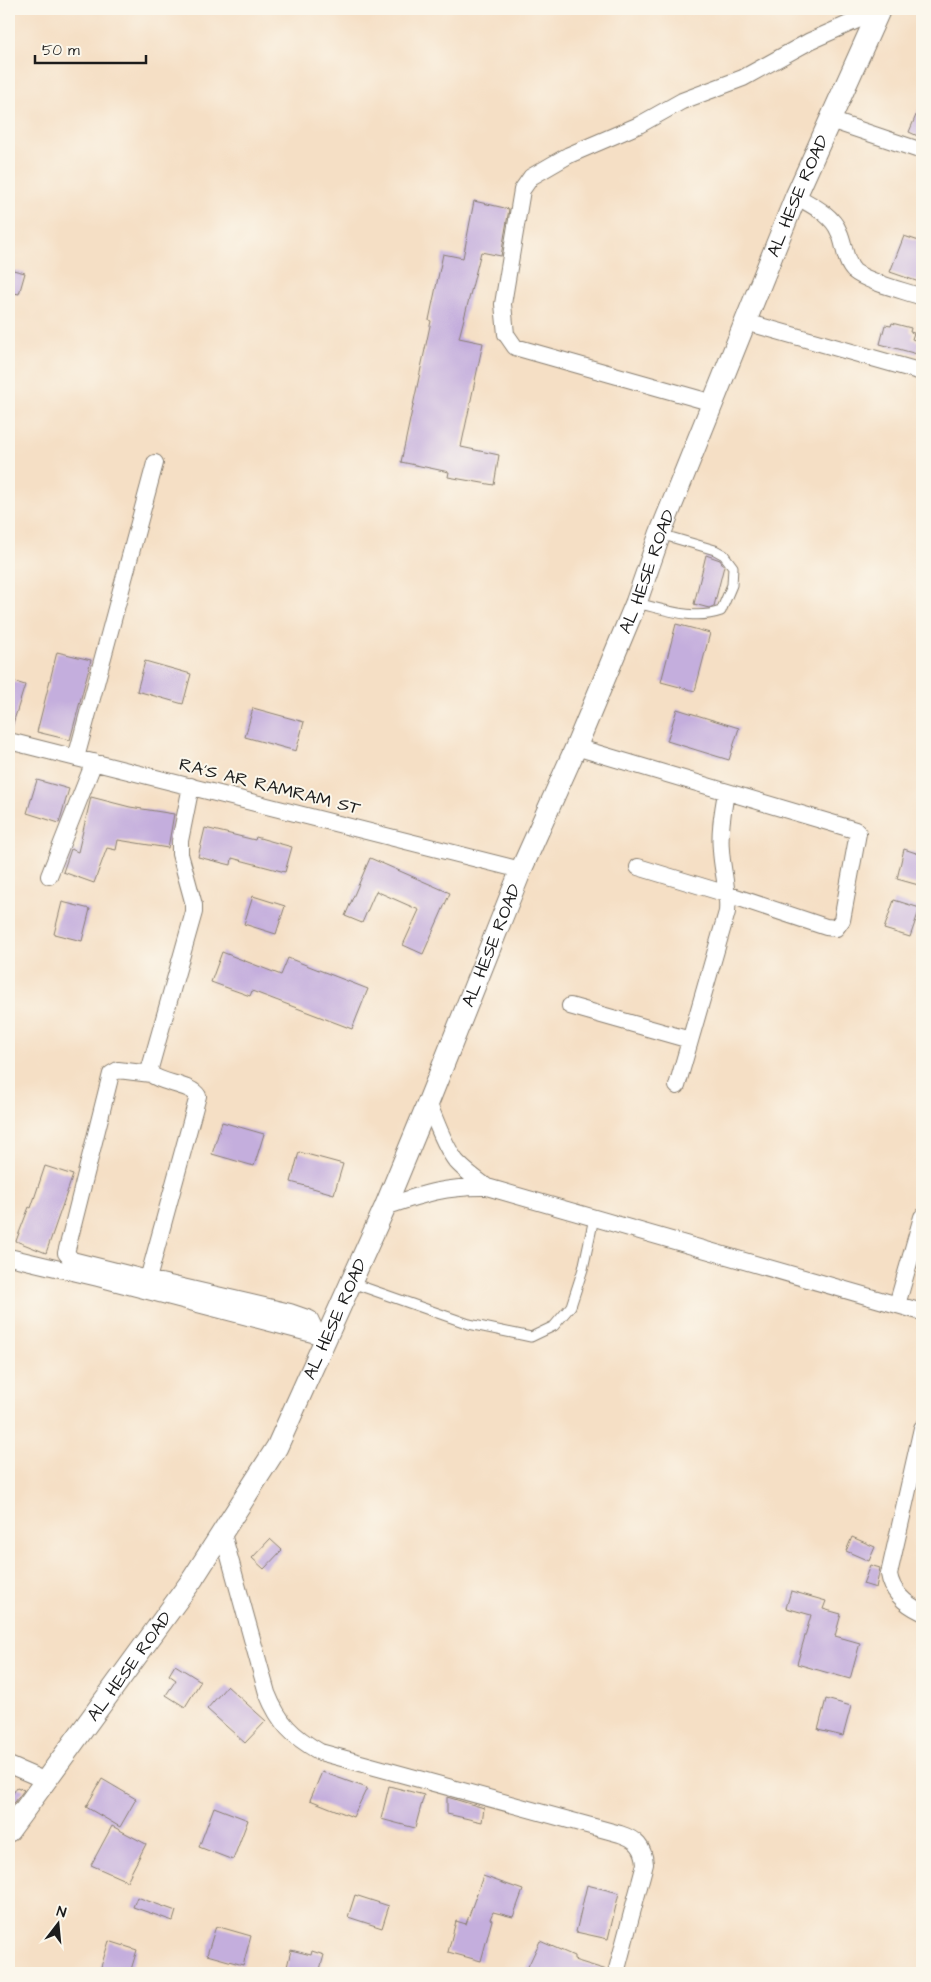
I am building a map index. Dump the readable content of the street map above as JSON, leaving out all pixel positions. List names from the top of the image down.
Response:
{
  "streets": {
    "street": ["AL HESE ROAD", "RA’S AR RAMRAM ST"]
  },
  "crossings": [
    ["AL HESE ROAD", "RA’S AR RAMRAM ST"]
  ],
  "scale_bar": "50 m",
  "north": "top"
}
